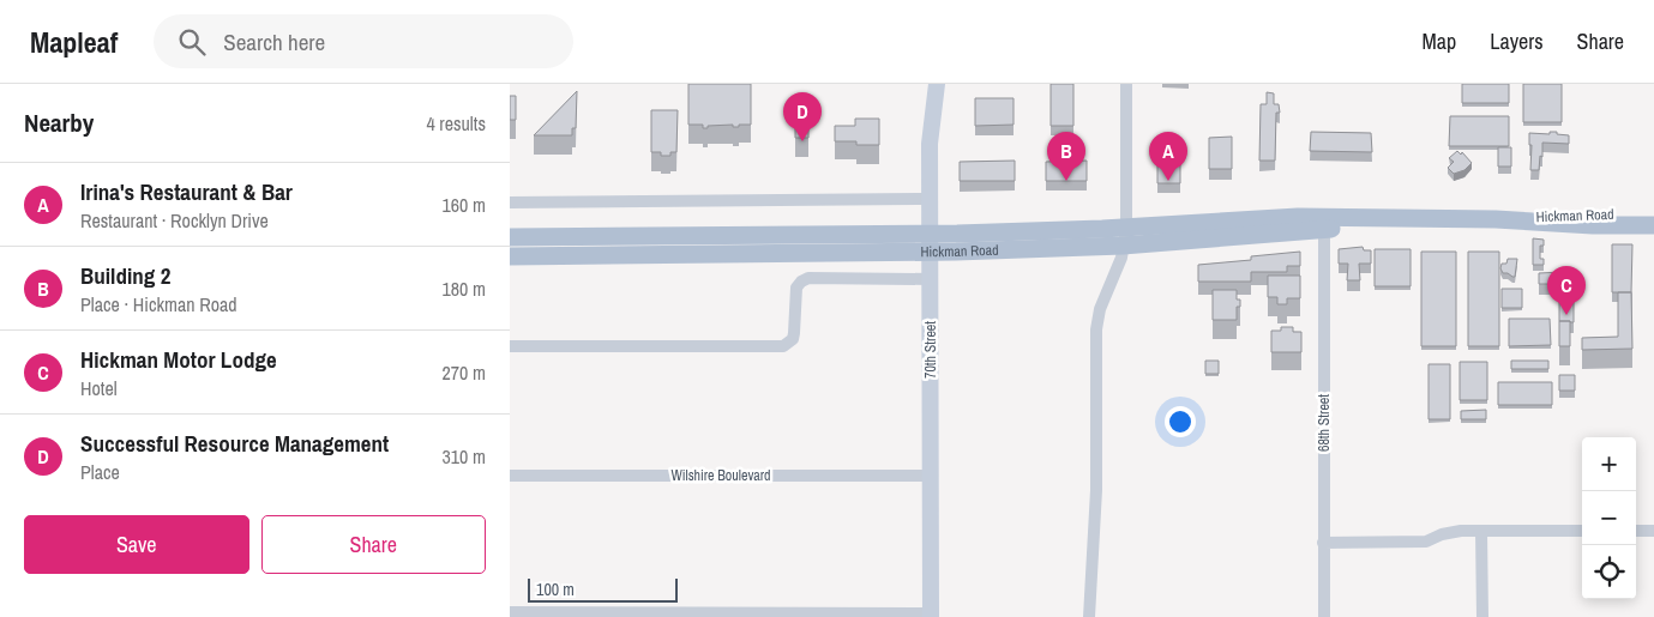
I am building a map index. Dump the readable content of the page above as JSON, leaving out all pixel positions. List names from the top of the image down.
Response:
{
  "streets": {
    "main road": ["Hickman Road"],
    "street": ["70th Street", "68th Street", "Wilshire Boulevard"]
  },
  "crossings": [
    ["Hickman Road", "70th Street"],
    ["Hickman Road", "68th Street"],
    ["70th Street", "Wilshire Boulevard"]
  ],
  "scale_bar": "100 m",
  "page": {
    "header": "Mapleaf",
    "search": "Search here",
    "nav": ["Map", "Layers", "Share"],
    "heading": ["Nearby", "4 results"],
    "pins": [
      "D",
      "A",
      "B",
      "C"
    ],
    "list": [
      {
        "mark": "A",
        "name": "Irina's Restaurant & Bar",
        "note": "Restaurant · Rocklyn Drive",
        "value": "160 m"
      },
      {
        "mark": "B",
        "name": "Building 2",
        "note": "Place · Hickman Road",
        "value": "180 m"
      },
      {
        "mark": "C",
        "name": "Hickman Motor Lodge",
        "note": "Hotel",
        "value": "270 m"
      },
      {
        "mark": "D",
        "name": "Successful Resource Management",
        "note": "Place",
        "value": "310 m"
      }
    ],
    "map_buttons": ["+", "−"],
    "buttons": ["Save", "Share"],
    "scale": "100 m"
  }
}
